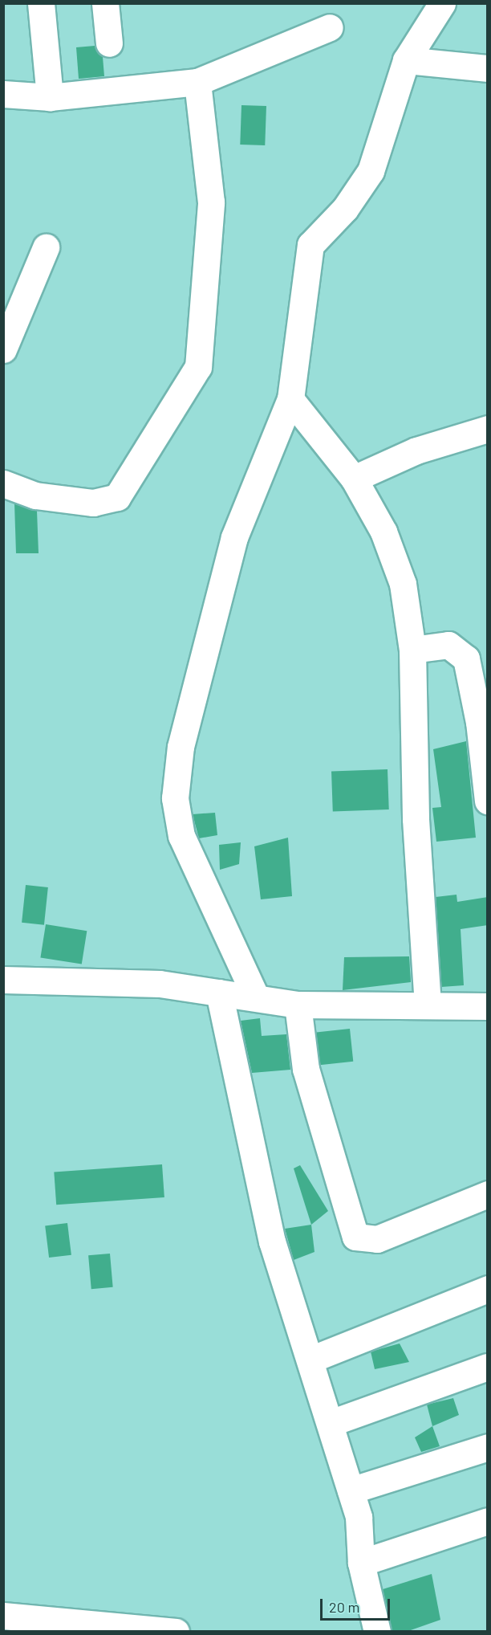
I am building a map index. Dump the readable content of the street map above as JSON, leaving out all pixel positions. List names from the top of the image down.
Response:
{
  "scale_bar": "20 m"
}
